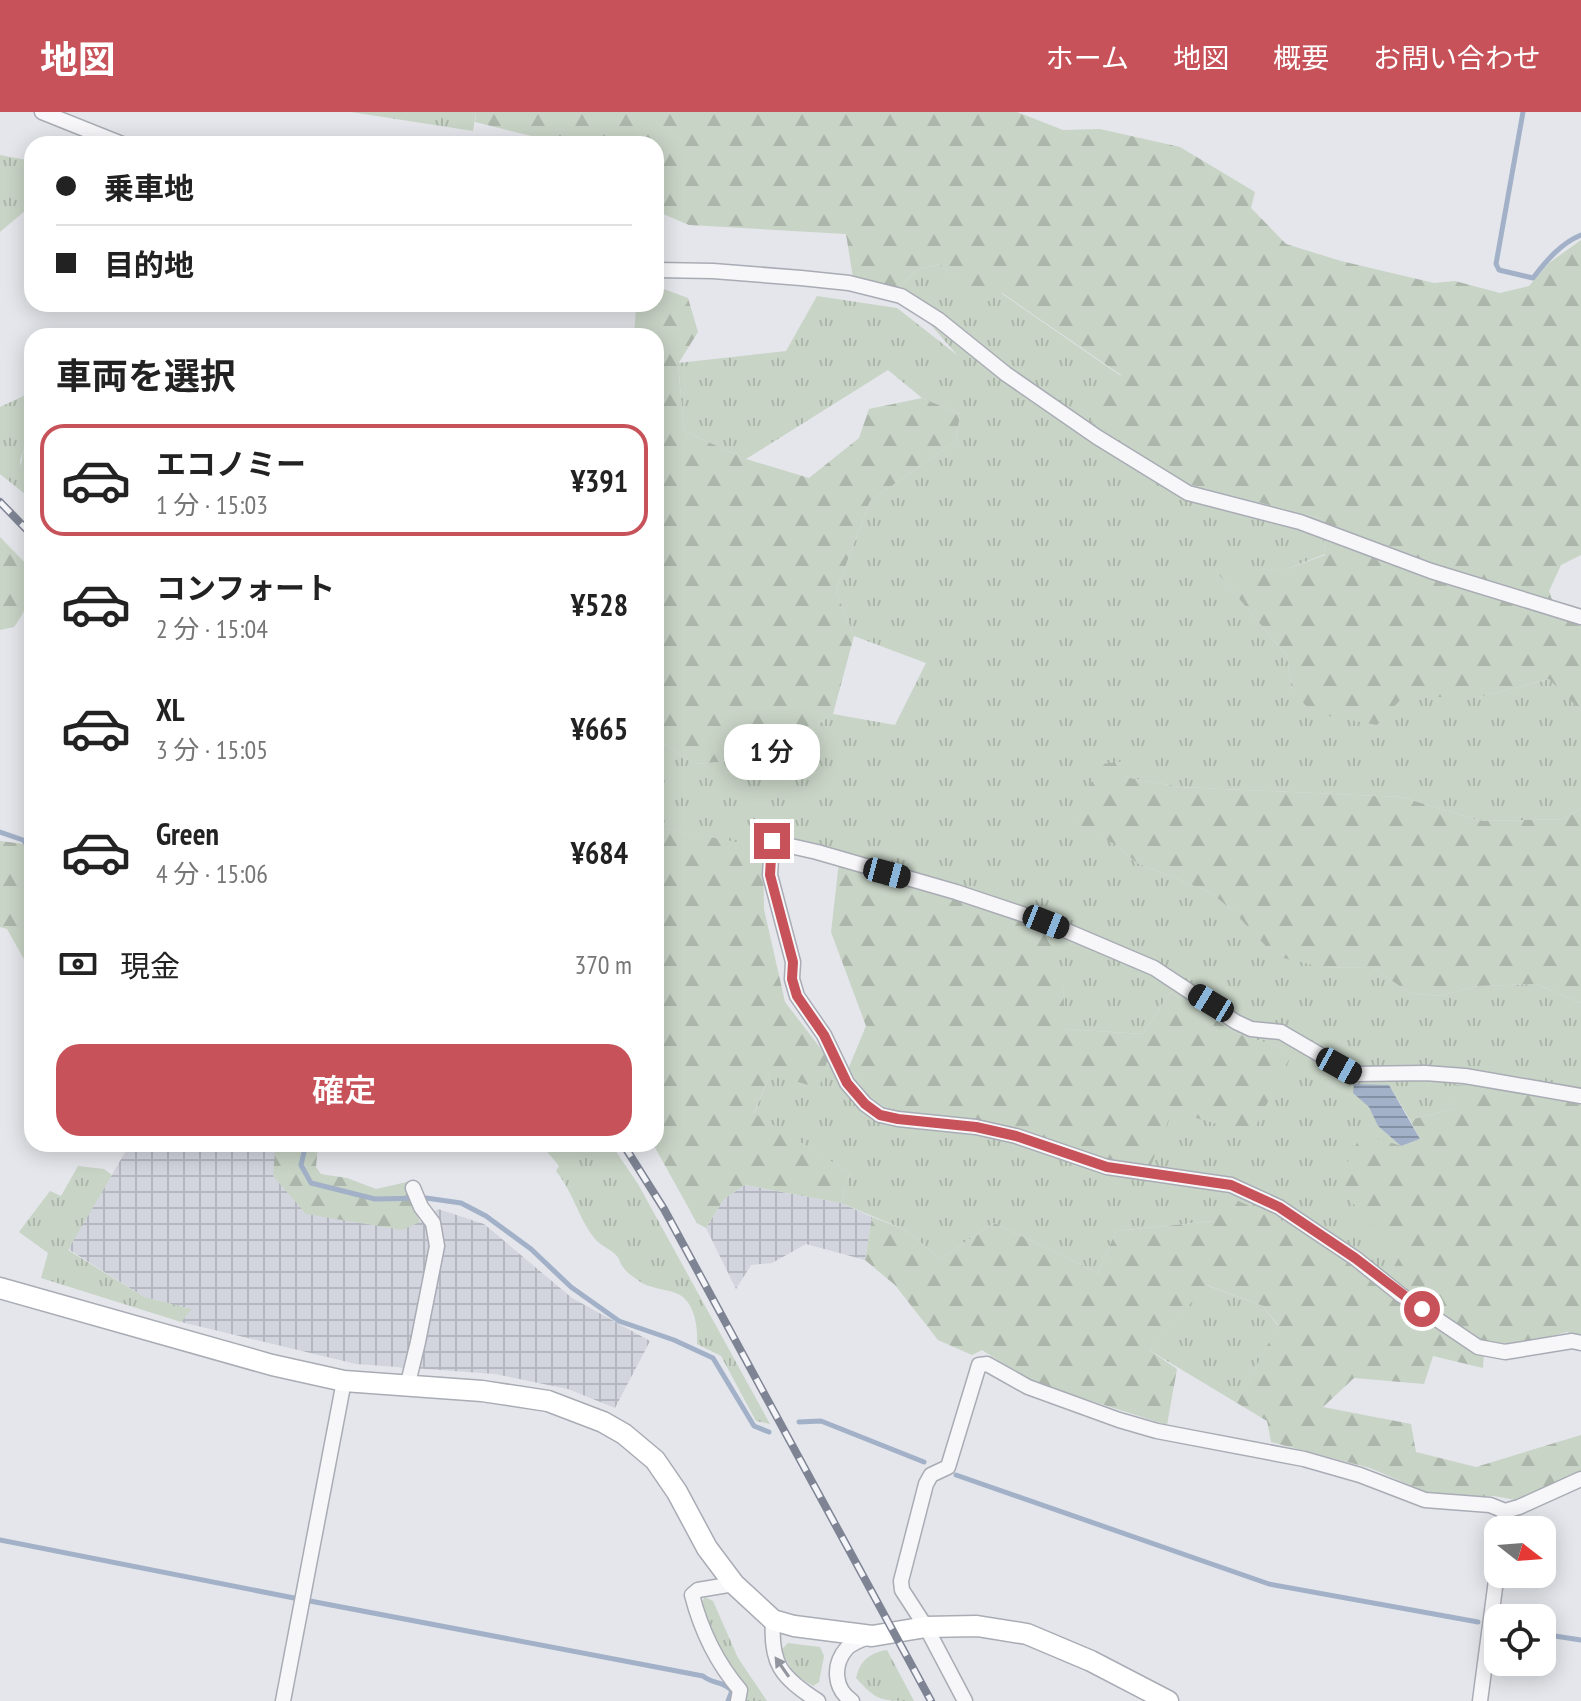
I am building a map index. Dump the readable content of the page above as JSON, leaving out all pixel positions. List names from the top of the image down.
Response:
{
  "north": "right",
  "page": {
    "header": "地図",
    "nav": [
      "ホーム",
      "地図",
      "概要",
      "お問い合わせ"
    ],
    "banner": ["乗車地", "目的地"],
    "heading": "車両を選択",
    "list": [
      {
        "name": "エコノミー",
        "note": "1 分 · 15:03",
        "value": "¥391"
      },
      {
        "name": "コンフォート",
        "note": "2 分 · 15:04",
        "value": "¥528"
      },
      {
        "name": "XL",
        "note": "3 分 · 15:05",
        "value": "¥665"
      },
      {
        "name": "Green",
        "note": "4 分 · 15:06",
        "value": "¥684"
      }
    ],
    "bubble": "1 分",
    "pay": ["現金", "370 m"],
    "buttons": "確定"
  }
}
